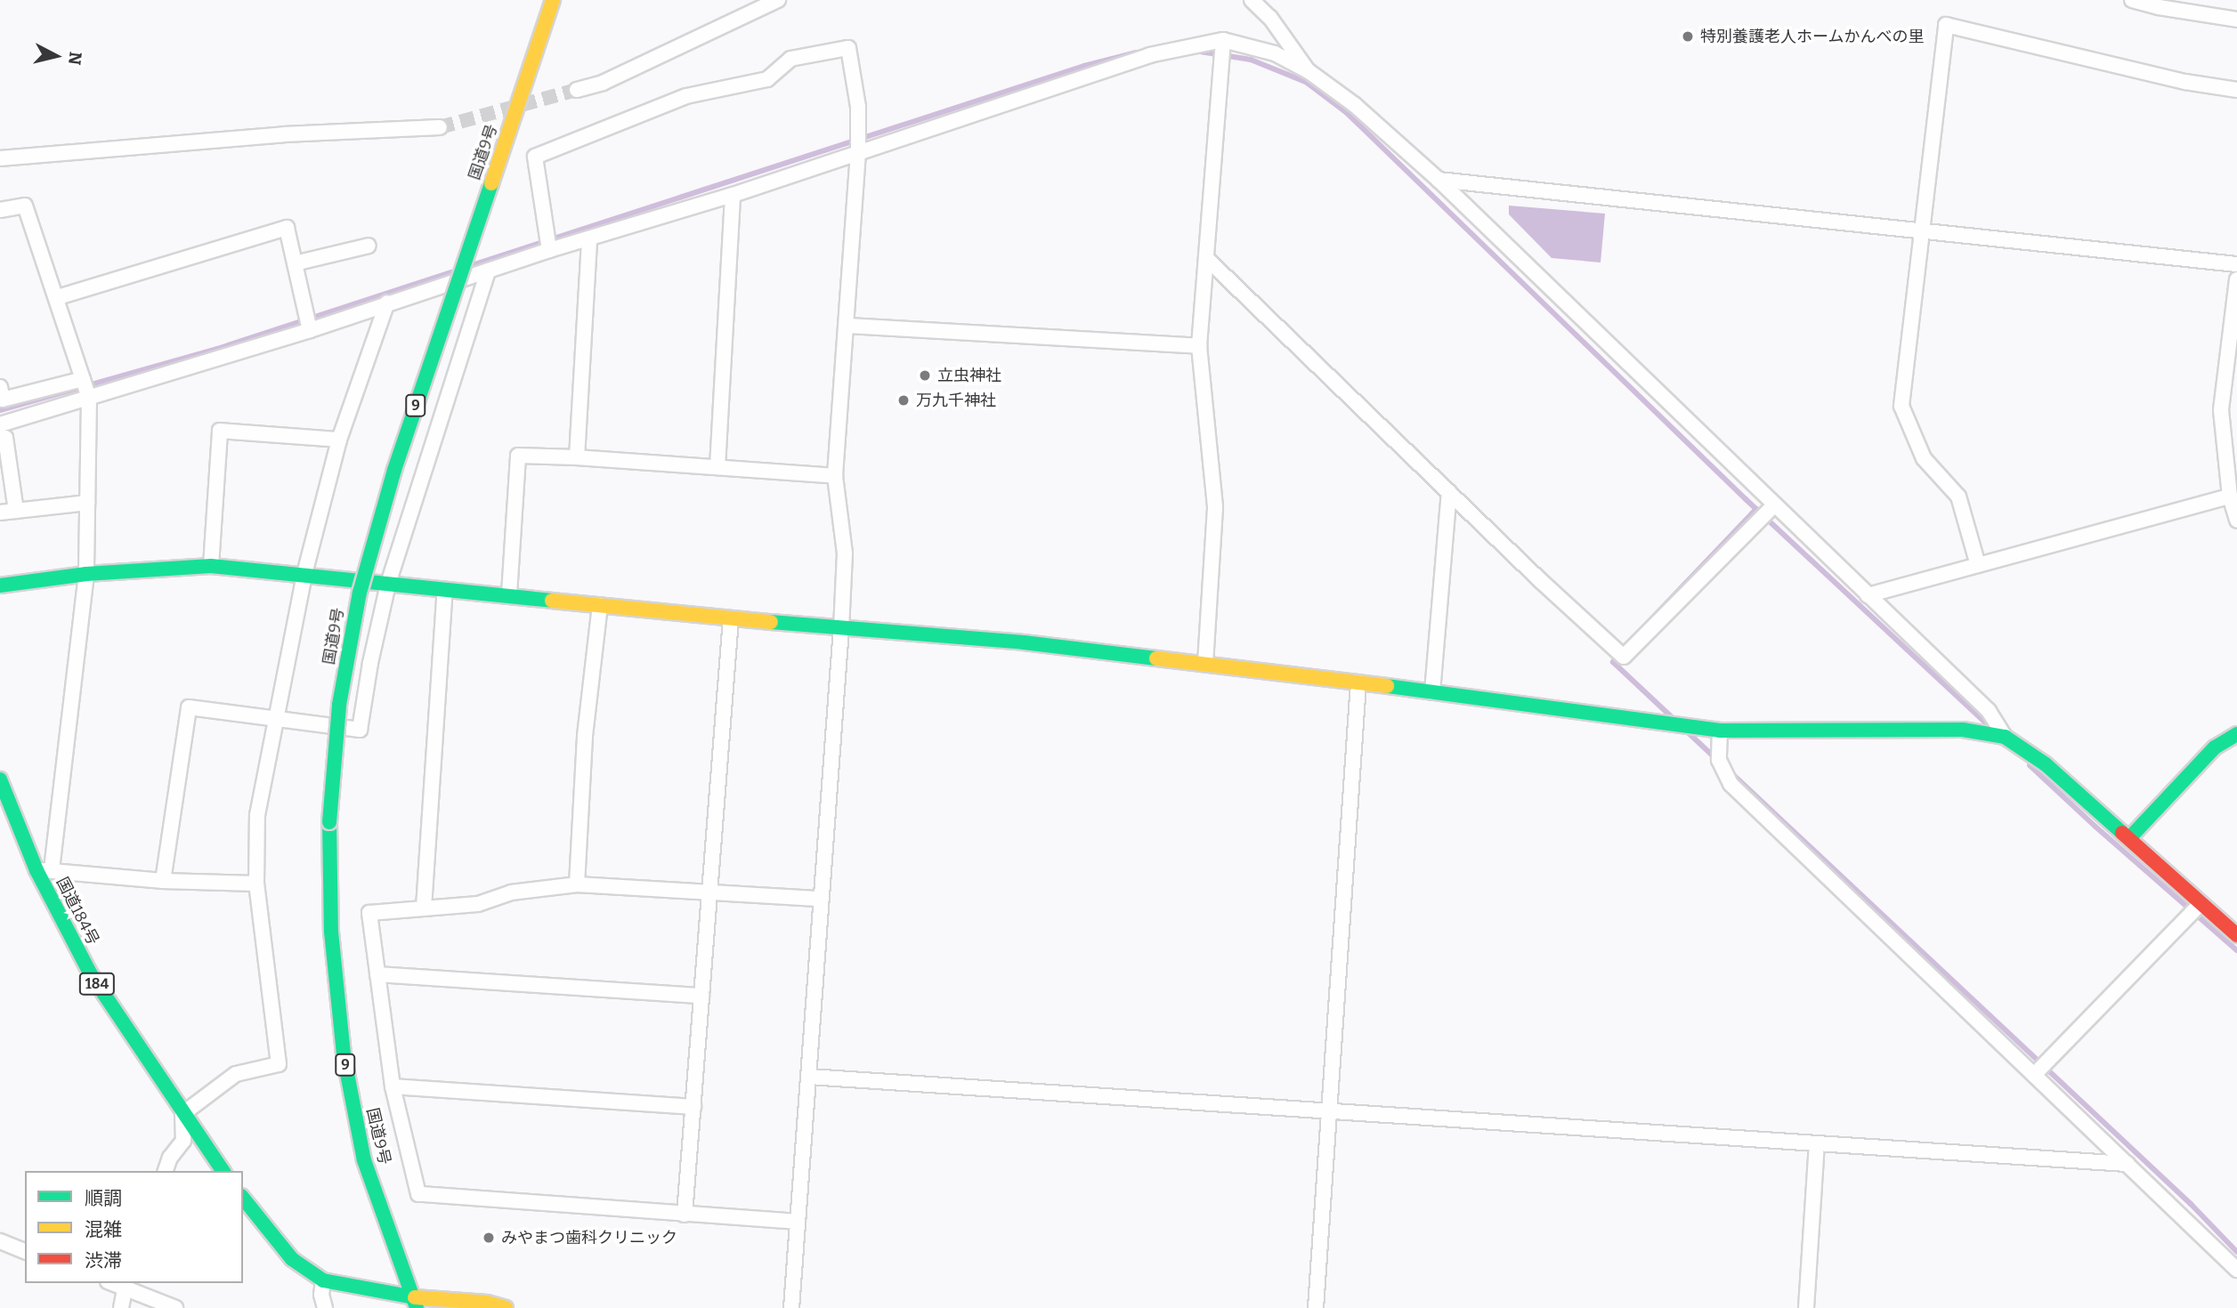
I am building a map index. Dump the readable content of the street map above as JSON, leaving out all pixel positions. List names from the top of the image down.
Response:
{
  "streets": {
    "main road": [
      "国道9号",
      "9",
      "国道184号",
      "184"
    ]
  },
  "places": [
    "特別養護老人ホームかんべの里",
    "立虫神社",
    "万九千神社",
    "みやまつ歯科クリニック"
  ],
  "legend": ["順調", "混雑", "渋滞"],
  "north": "right"
}
